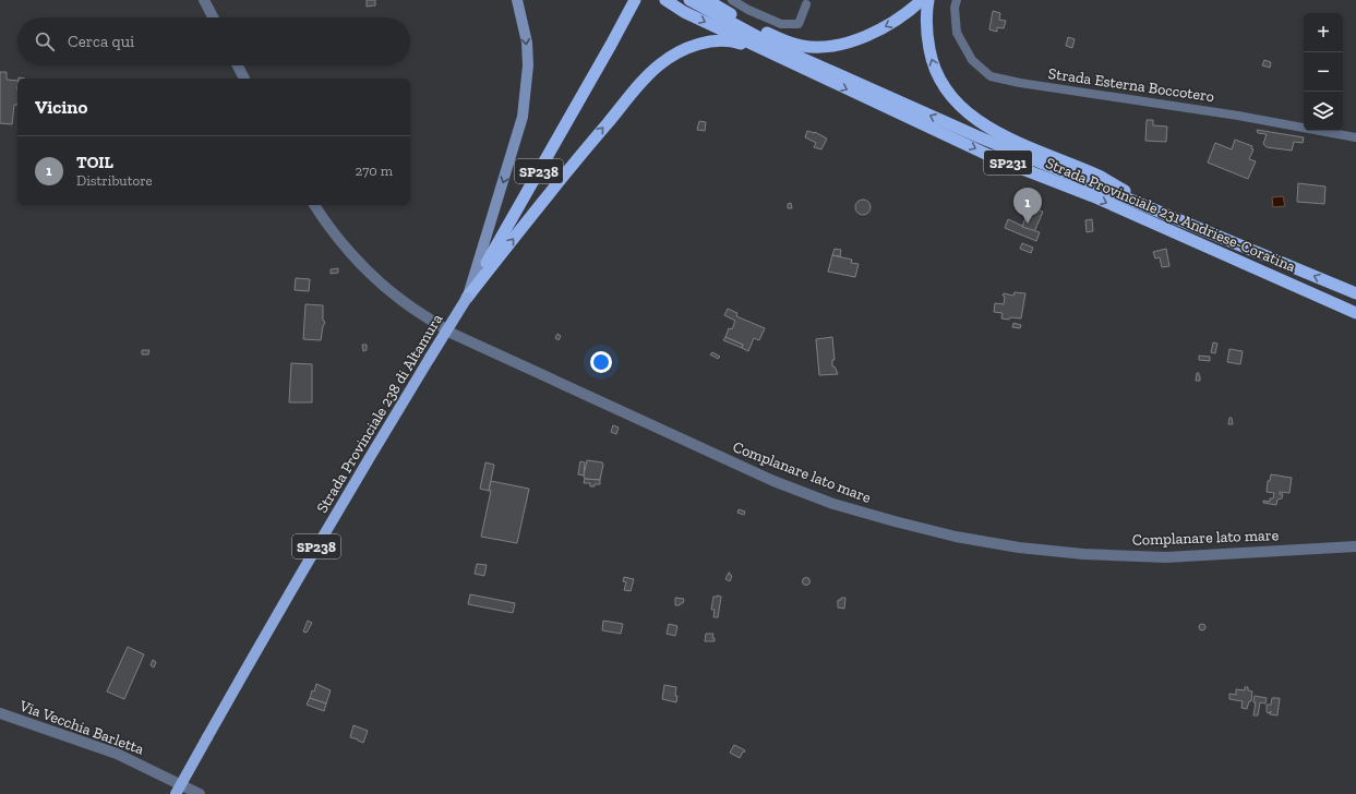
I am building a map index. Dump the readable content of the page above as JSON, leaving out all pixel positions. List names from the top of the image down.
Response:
{
  "streets": {
    "highway": ["SP231", "SP238", "Strada Provinciale 231 Andriese-Coratina"],
    "main road": ["Strada Provinciale 238 di Altamura"],
    "street": ["Strada Esterna Boccotero", "Complanare lato mare", "Via Vecchia Barletta"]
  },
  "crossings": [
    ["SP238", "Strada Provinciale 238 di Altamura"]
  ],
  "page": {
    "map_buttons": ["+", "−"],
    "search": "Cerca qui",
    "heading": "Vicino",
    "list": [
      {
        "mark": "1",
        "name": "TOIL",
        "note": "Distributore",
        "value": "270 m"
      }
    ],
    "pins": "1"
  }
}
